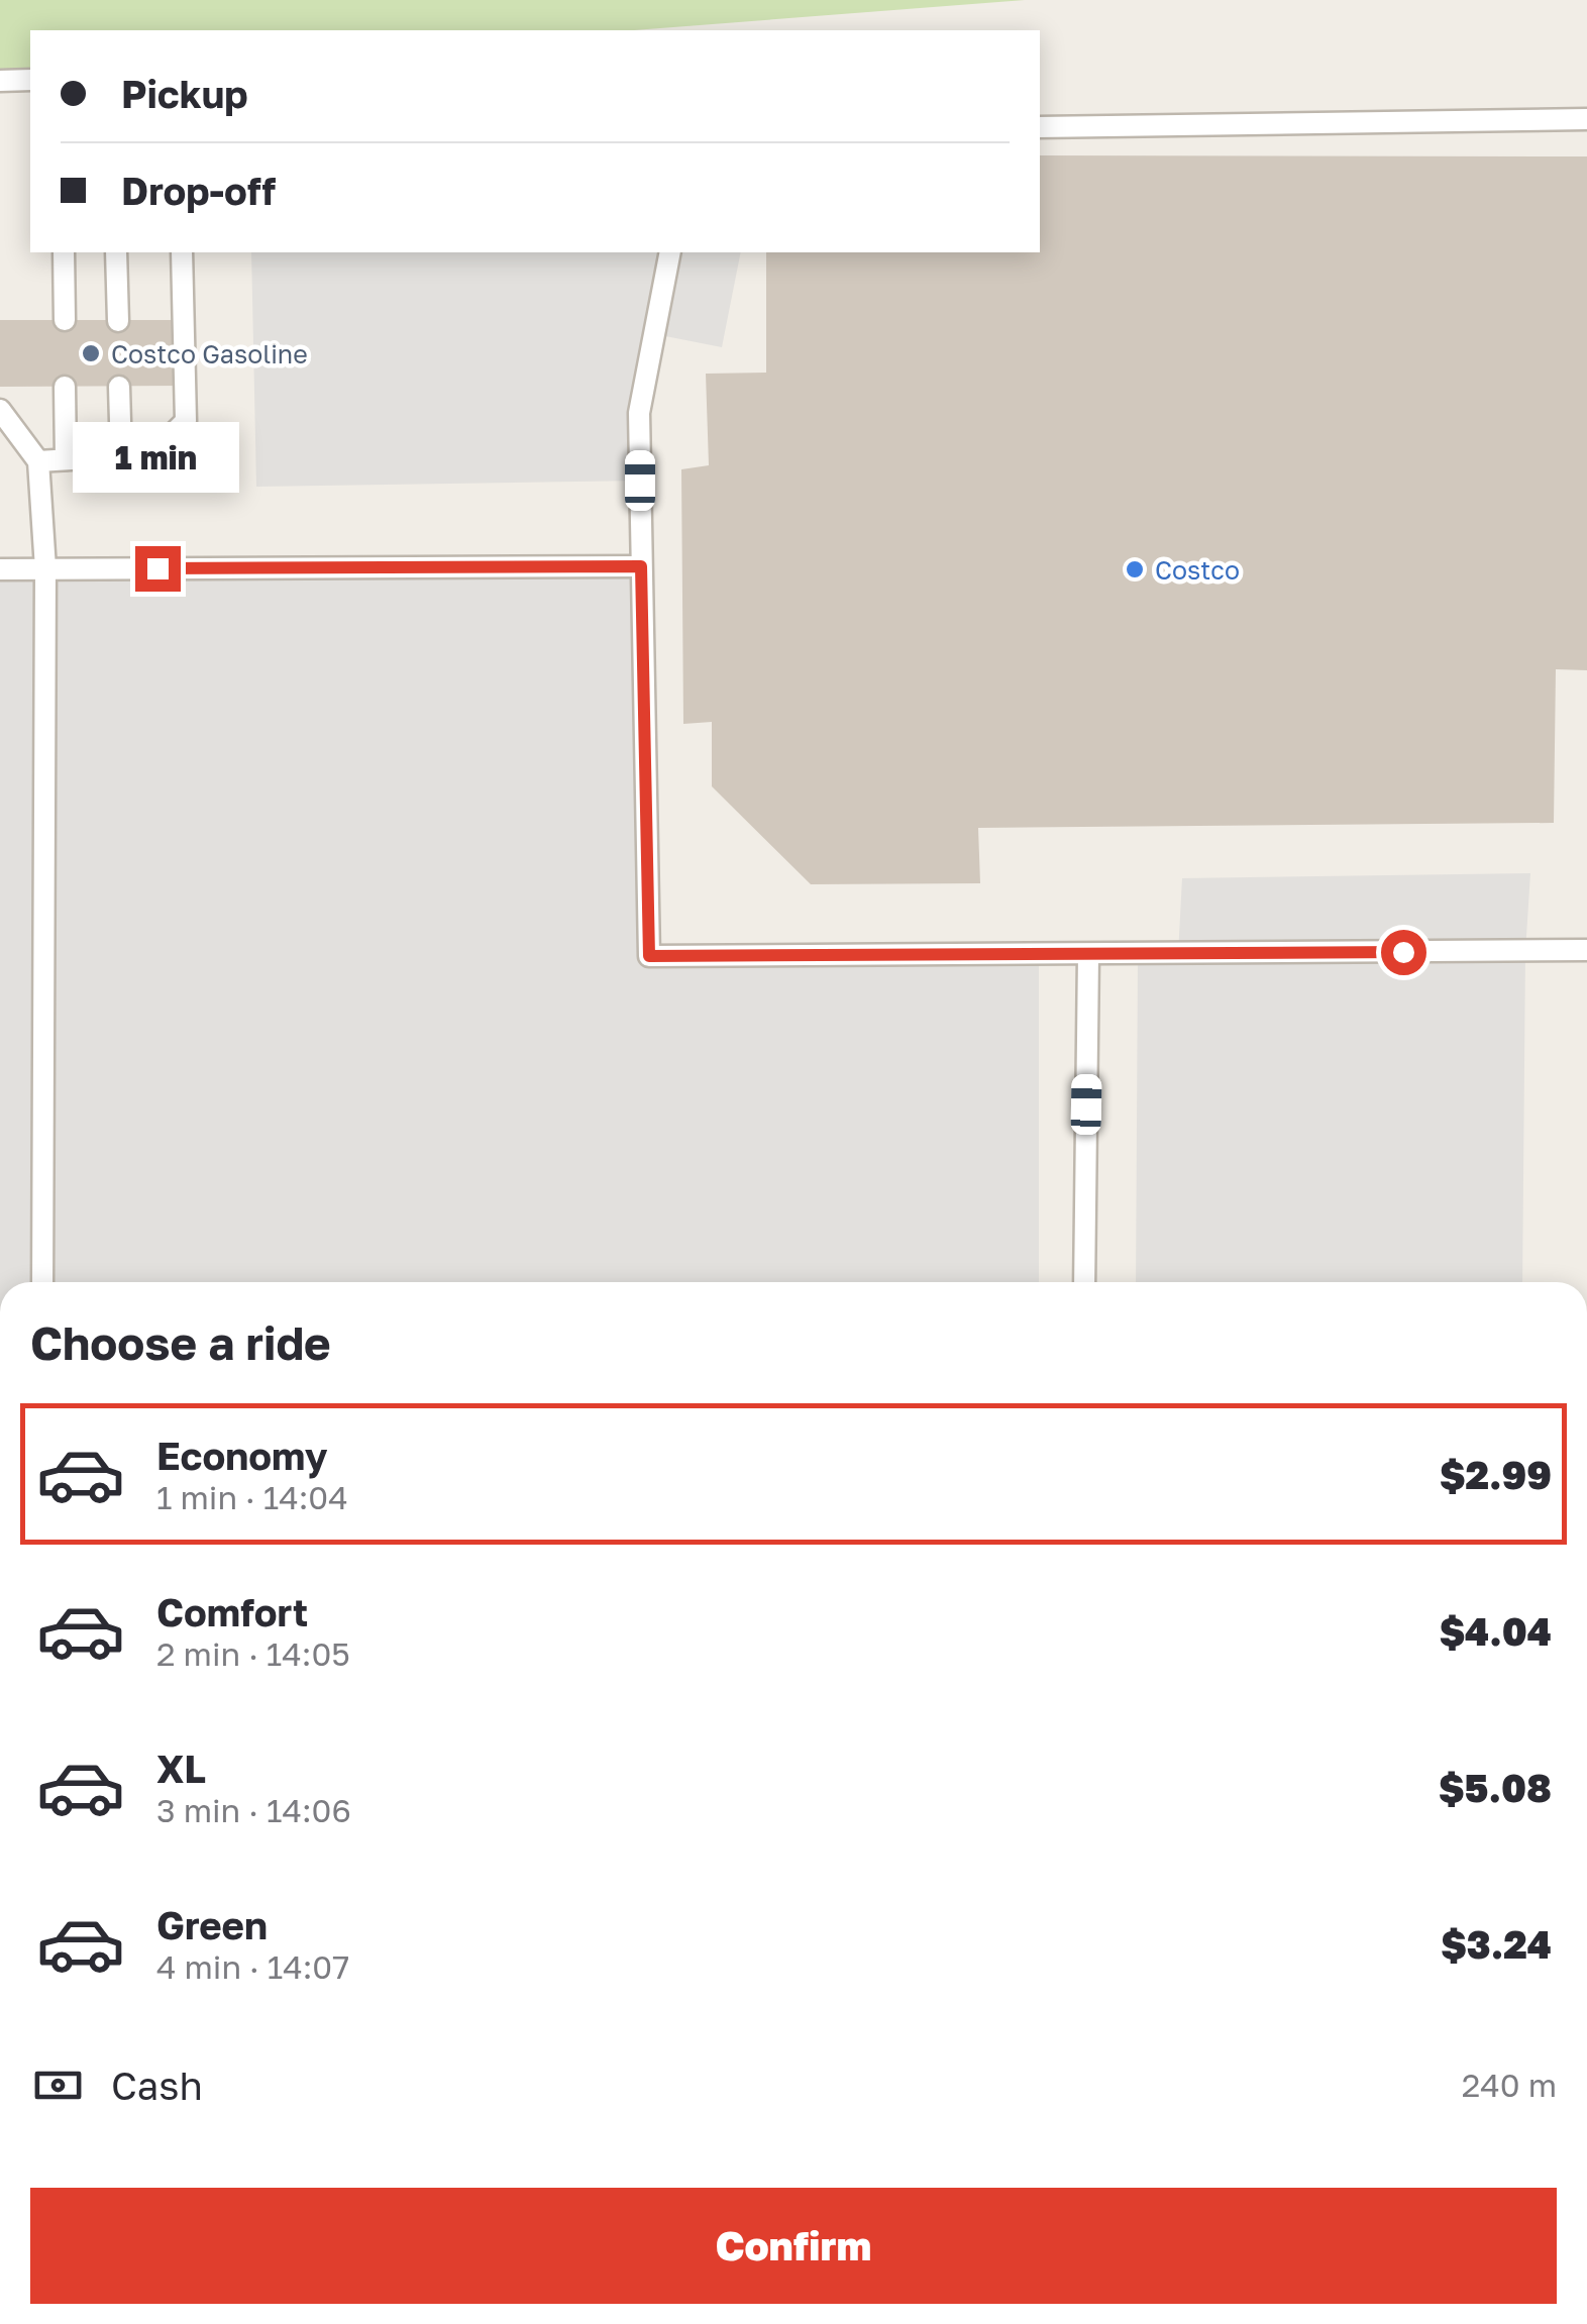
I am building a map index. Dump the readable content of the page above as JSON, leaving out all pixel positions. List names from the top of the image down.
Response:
{
  "places": ["Costco Gasoline", "Costco"],
  "page": {
    "banner": ["Pickup", "Drop-off"],
    "bubble": "1 min",
    "heading": "Choose a ride",
    "list": [
      {
        "name": "Economy",
        "note": "1 min · 14:04",
        "value": "$2.99"
      },
      {
        "name": "Comfort",
        "note": "2 min · 14:05",
        "value": "$4.04"
      },
      {
        "name": "XL",
        "note": "3 min · 14:06",
        "value": "$5.08"
      },
      {
        "name": "Green",
        "note": "4 min · 14:07",
        "value": "$3.24"
      }
    ],
    "pay": ["Cash", "240 m"],
    "buttons": "Confirm"
  }
}
